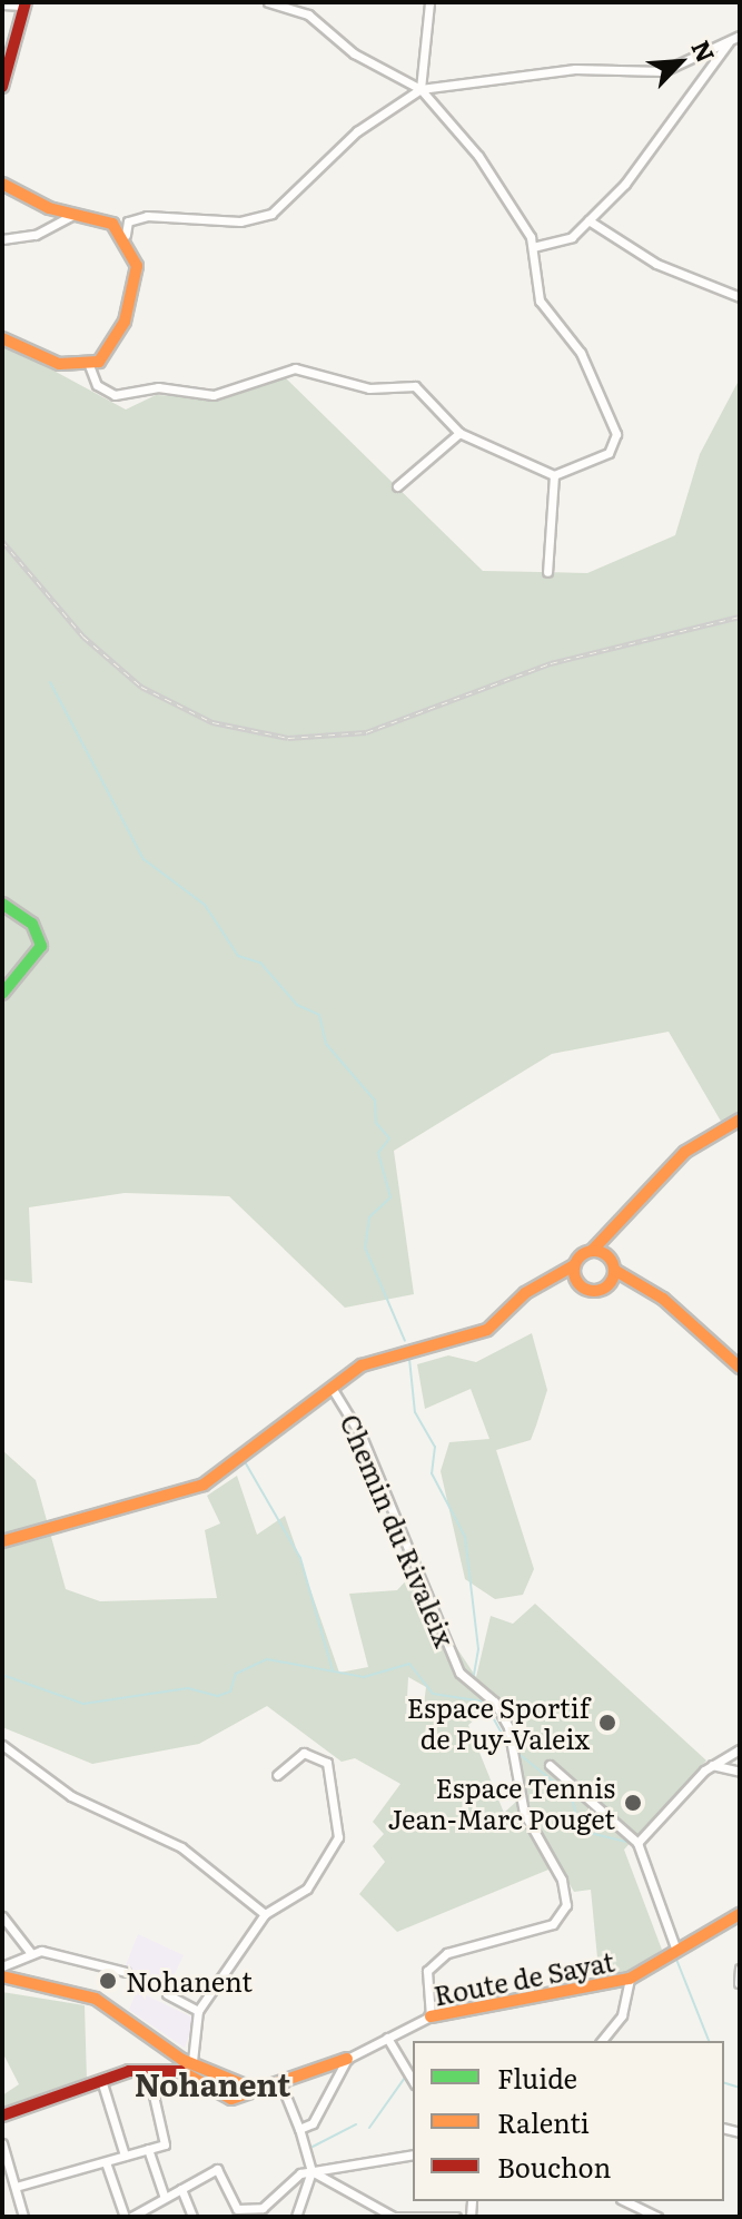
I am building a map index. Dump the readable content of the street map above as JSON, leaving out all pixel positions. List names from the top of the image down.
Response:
{
  "streets": {
    "street": ["Chemin du Rivaleix", "Route de Sayat"]
  },
  "crossings": [
    ["Chemin du Rivaleix", "Route de Sayat"]
  ],
  "districts": ["Nohanent"],
  "places": ["Espace Sportif de Puy-Valeix", "Espace Tennis Jean-Marc Pouget", "Nohanent"],
  "legend": ["Fluide", "Ralenti", "Bouchon"],
  "north": "top right"
}
